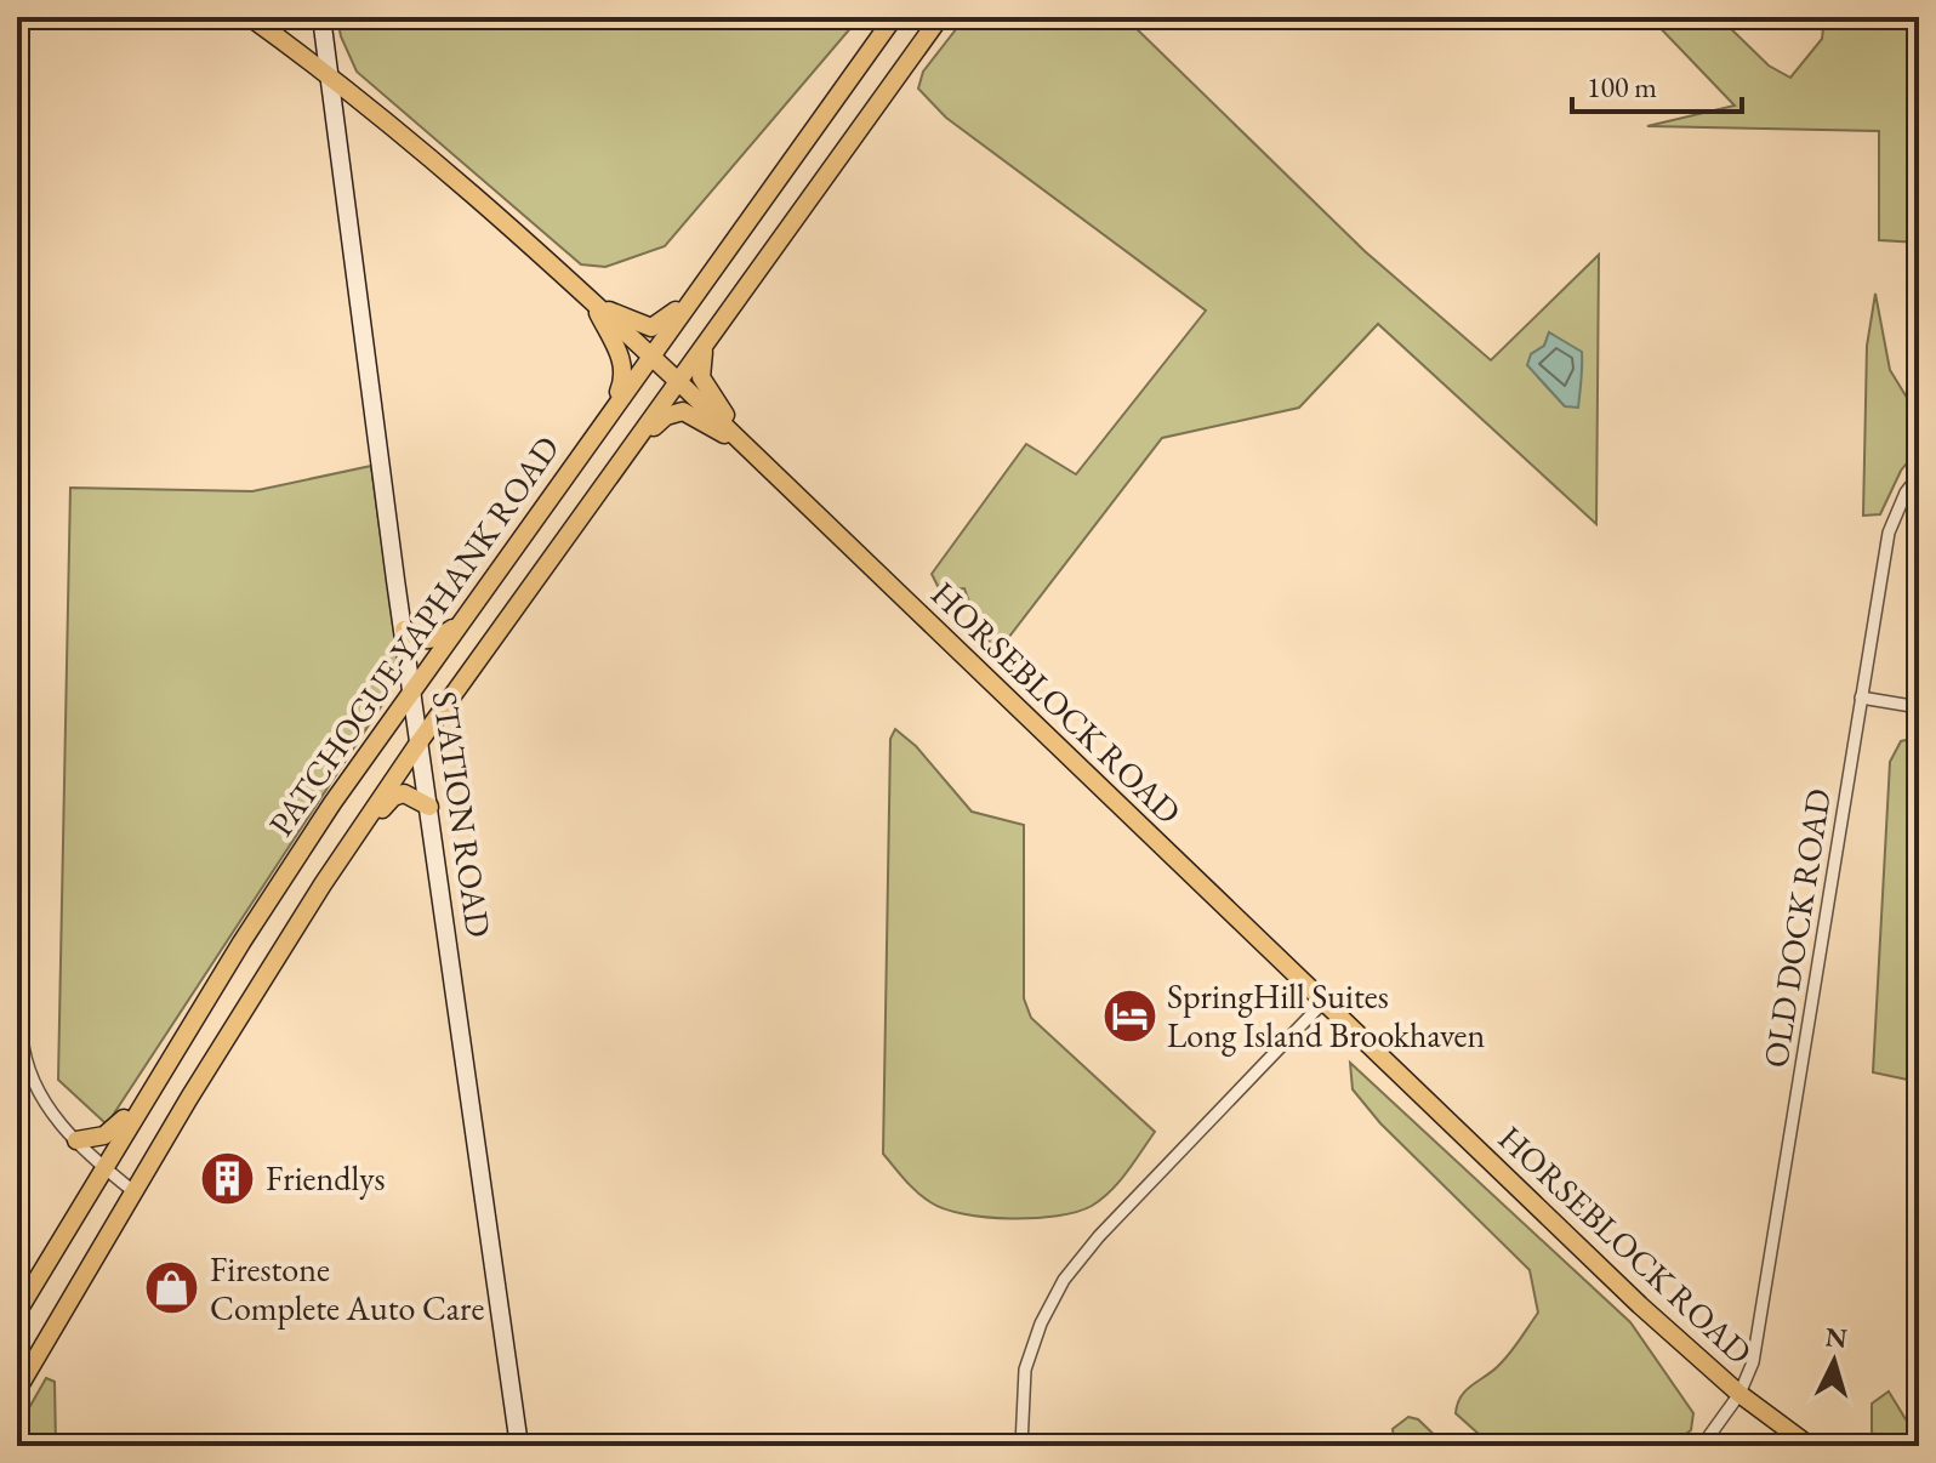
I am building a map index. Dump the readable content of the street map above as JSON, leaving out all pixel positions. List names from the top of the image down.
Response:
{
  "streets": {
    "main road": ["PATCHOGUE-YAPHANK ROAD", "HORSEBLOCK ROAD", "STATION ROAD"],
    "street": ["OLD DOCK ROAD"]
  },
  "crossings": [
    ["PATCHOGUE-YAPHANK ROAD", "HORSEBLOCK ROAD"],
    ["PATCHOGUE-YAPHANK ROAD", "STATION ROAD"],
    ["HORSEBLOCK ROAD", "STATION ROAD"],
    ["HORSEBLOCK ROAD", "OLD DOCK ROAD"]
  ],
  "places": {
    "hotel": ["SpringHill Suites Long Island Brookhaven"],
    "building": ["Friendlys"],
    "shop": ["Firestone Complete Auto Care"]
  },
  "scale_bar": "100 m",
  "north": "top"
}
